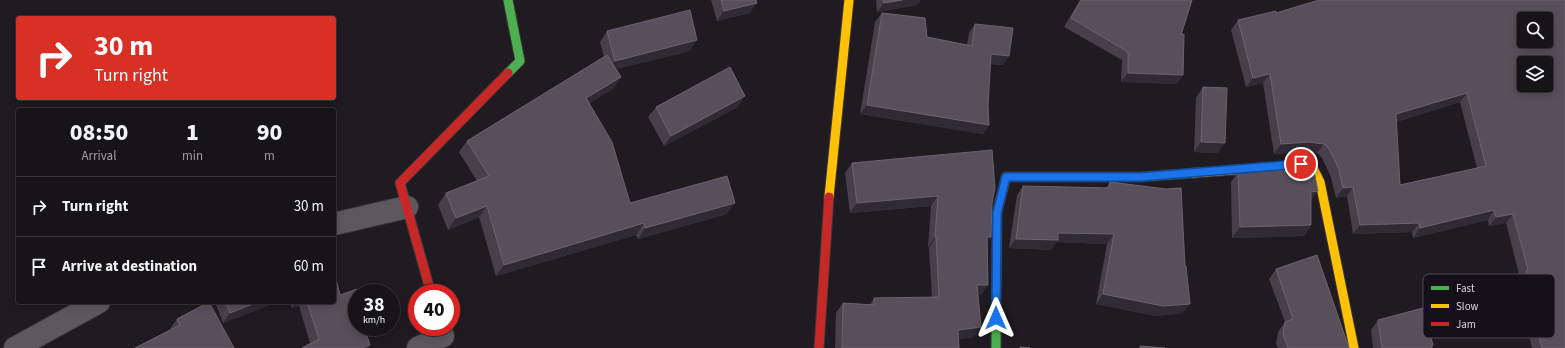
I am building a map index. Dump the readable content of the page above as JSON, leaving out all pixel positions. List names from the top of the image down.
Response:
{
  "legend": ["Fast", "Slow", "Jam"],
  "page": {
    "turn": ["30 m", "Turn right"],
    "eta": [
      "08:50",
      "Arrival",
      "1",
      "min",
      "90",
      "m"
    ],
    "list": [
      {
        "name": "Turn right",
        "value": "30 m"
      },
      {
        "name": "Arrive at destination",
        "value": "60 m"
      }
    ],
    "speed": "38 km/h",
    "limit": "40"
  }
}
